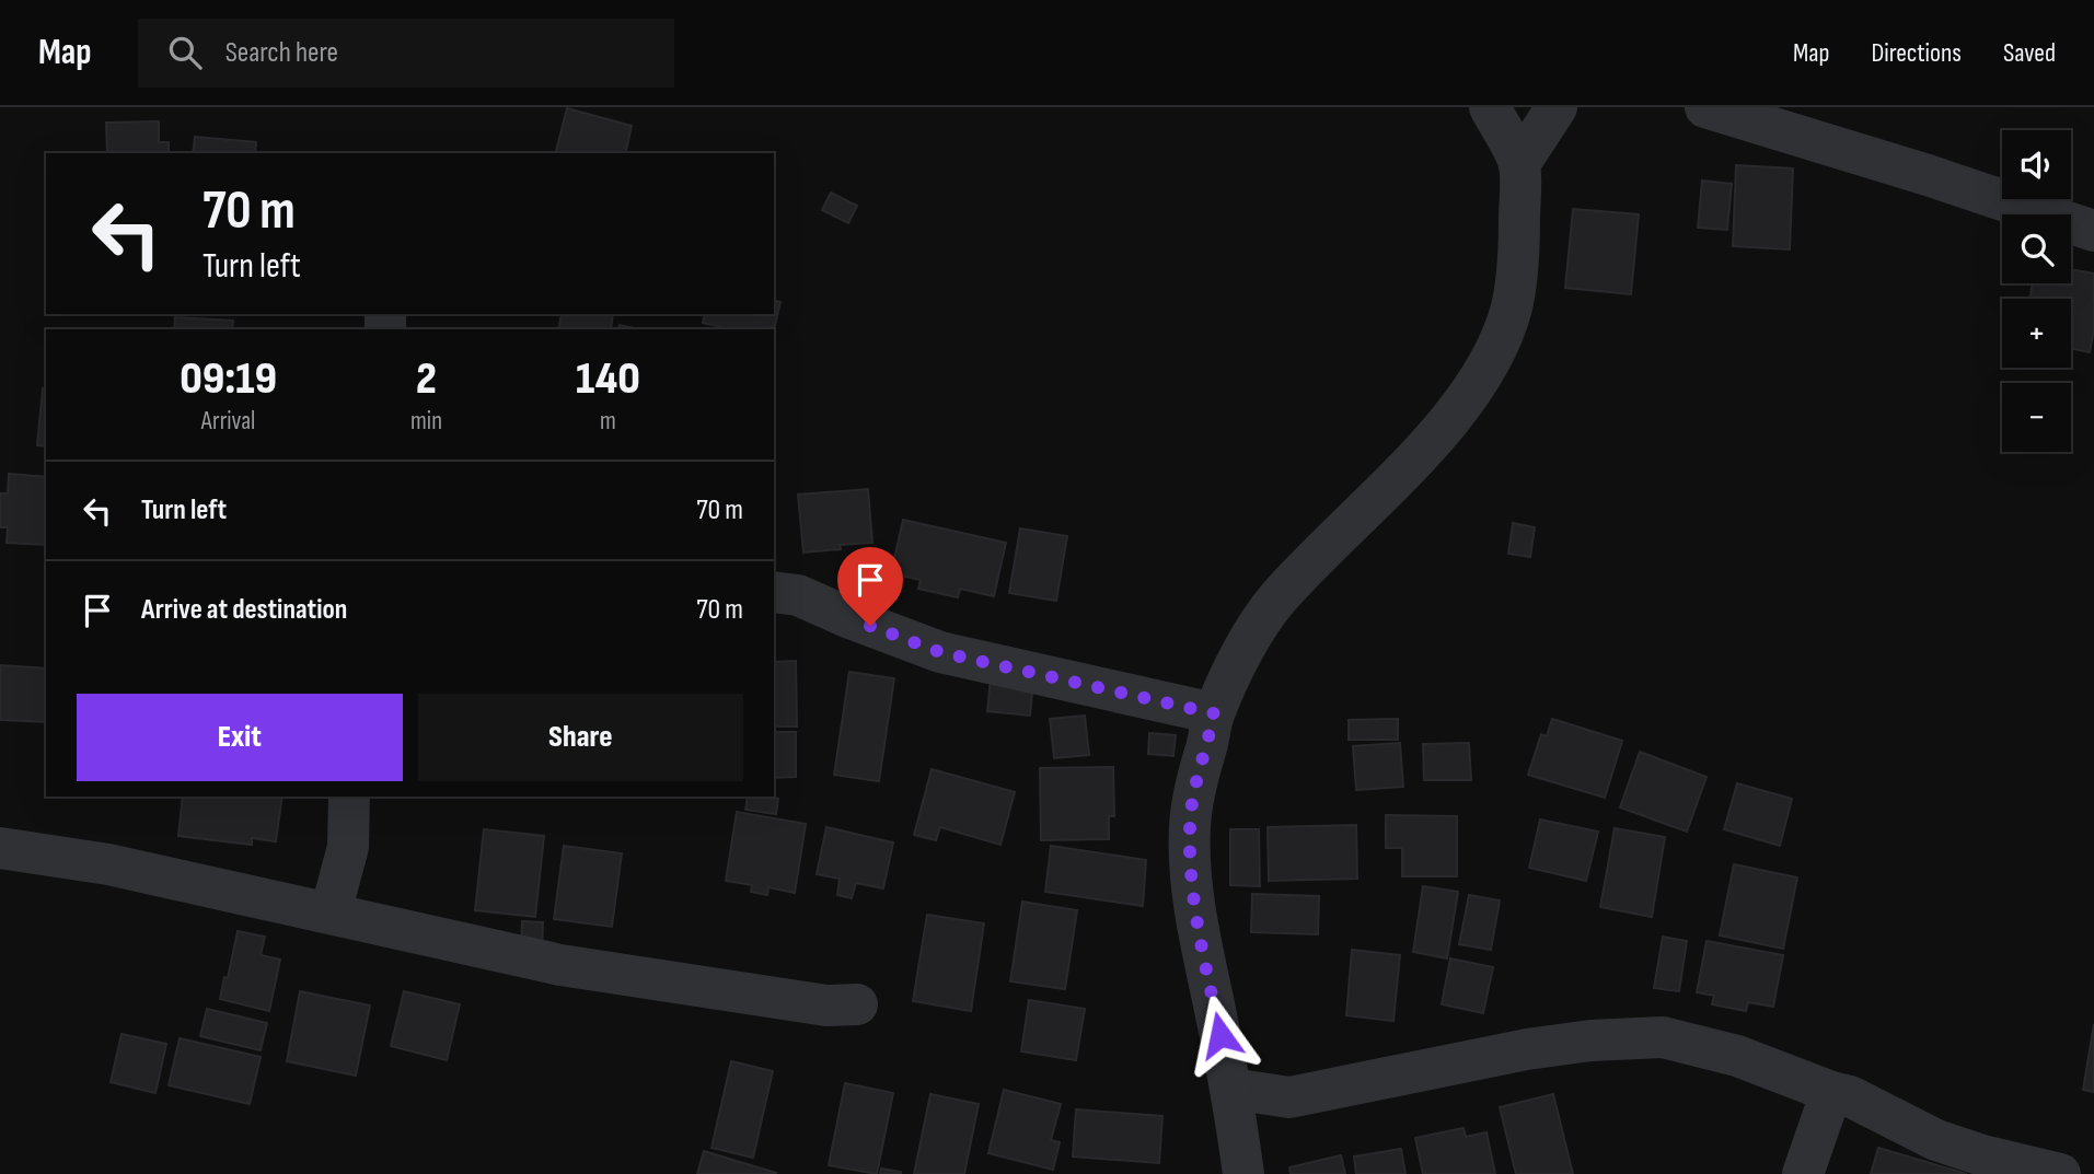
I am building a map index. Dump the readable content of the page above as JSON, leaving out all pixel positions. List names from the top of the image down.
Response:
{
  "page": {
    "header": "Map",
    "search": "Search here",
    "nav": ["Map", "Directions", "Saved"],
    "map_buttons": ["+", "−"],
    "turn": ["70 m", "Turn left"],
    "eta": [
      "09:19",
      "Arrival",
      "2",
      "min",
      "140",
      "m"
    ],
    "list": [
      {
        "name": "Turn left",
        "value": "70 m"
      },
      {
        "name": "Arrive at destination",
        "value": "70 m"
      }
    ],
    "buttons": ["Exit", "Share"]
  }
}
